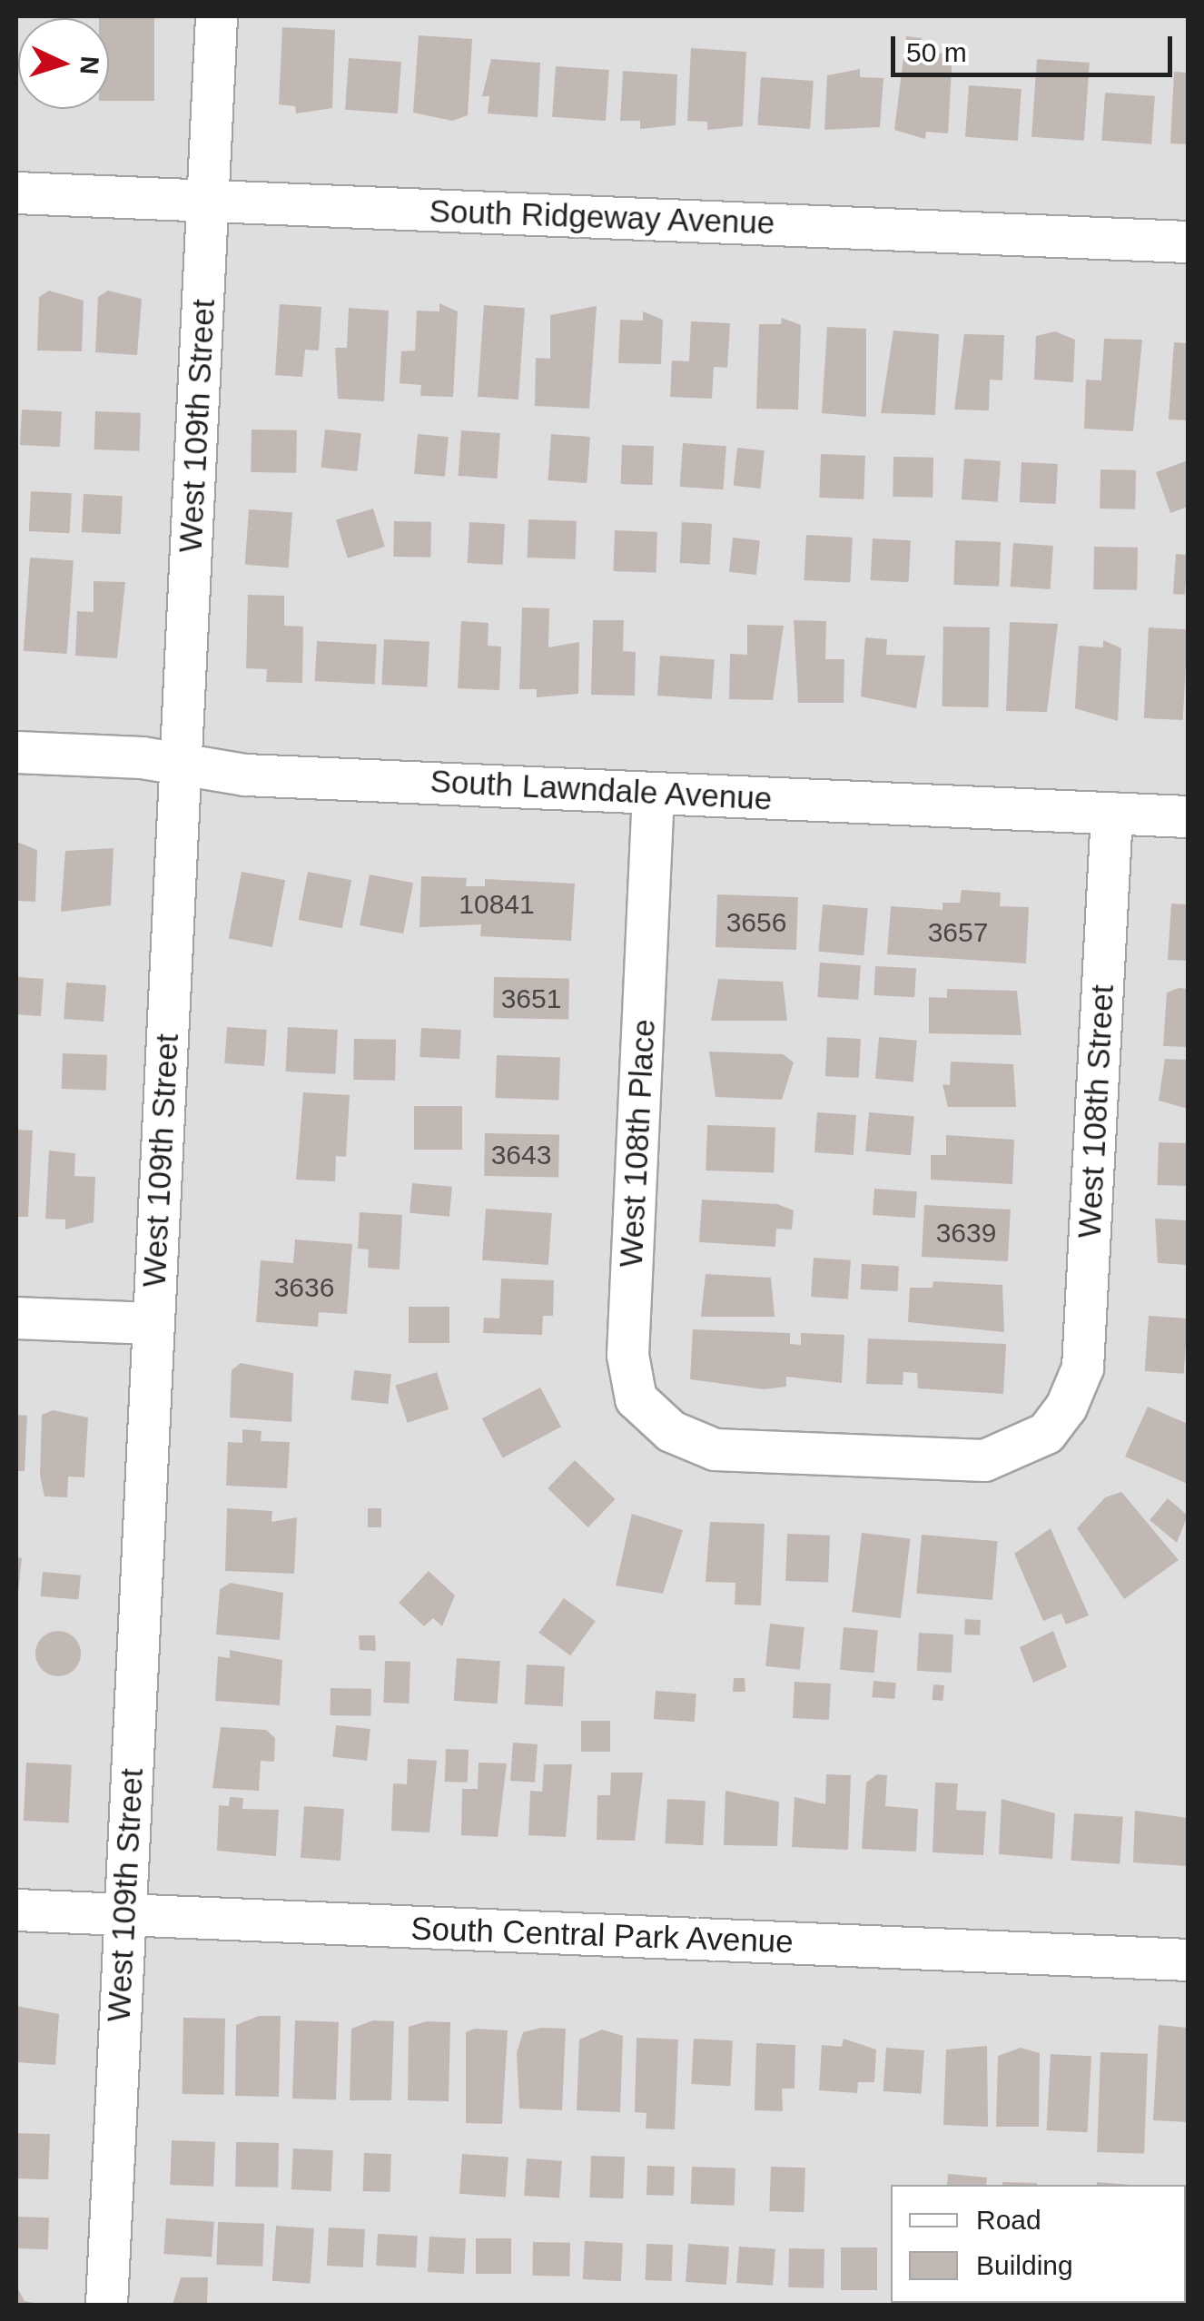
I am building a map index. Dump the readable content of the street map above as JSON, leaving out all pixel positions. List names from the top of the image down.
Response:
{
  "streets": {
    "street": [
      "South Ridgeway Avenue",
      "West 109th Street",
      "South Lawndale Avenue",
      "West 108th Street",
      "West 108th Place",
      "South Central Park Avenue"
    ]
  },
  "crossings": [
    ["South Ridgeway Avenue", "West 109th Street"],
    ["West 109th Street", "South Lawndale Avenue"],
    ["West 109th Street", "South Central Park Avenue"],
    ["South Lawndale Avenue", "West 108th Street"],
    ["South Lawndale Avenue", "West 108th Place"],
    ["West 108th Street", "West 108th Place"]
  ],
  "house_numbers": [
    "10841",
    "3656",
    "3657",
    "3651",
    "3643",
    "3639",
    "3636"
  ],
  "legend": ["Road", "Building"],
  "scale_bar": "50 m",
  "north": "right"
}
